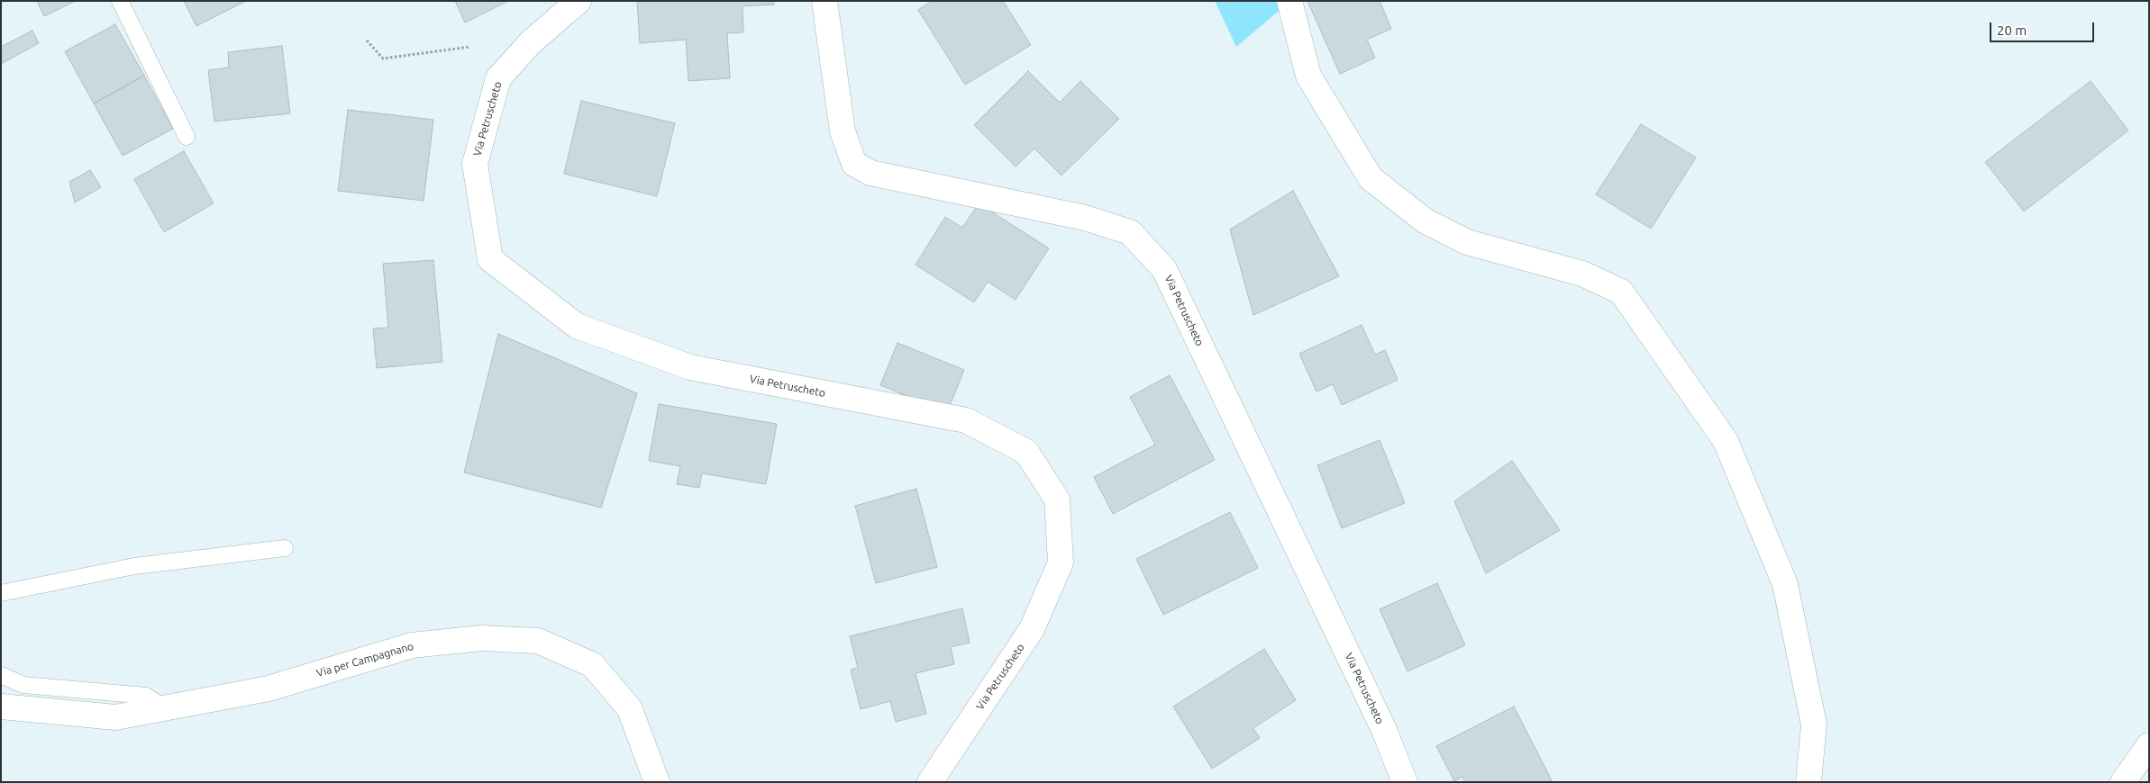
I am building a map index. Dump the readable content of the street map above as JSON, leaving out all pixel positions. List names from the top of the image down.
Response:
{
  "streets": {
    "street": ["Via Petruscheto", "Via per Campagnano"]
  },
  "scale_bar": "20 m"
}
